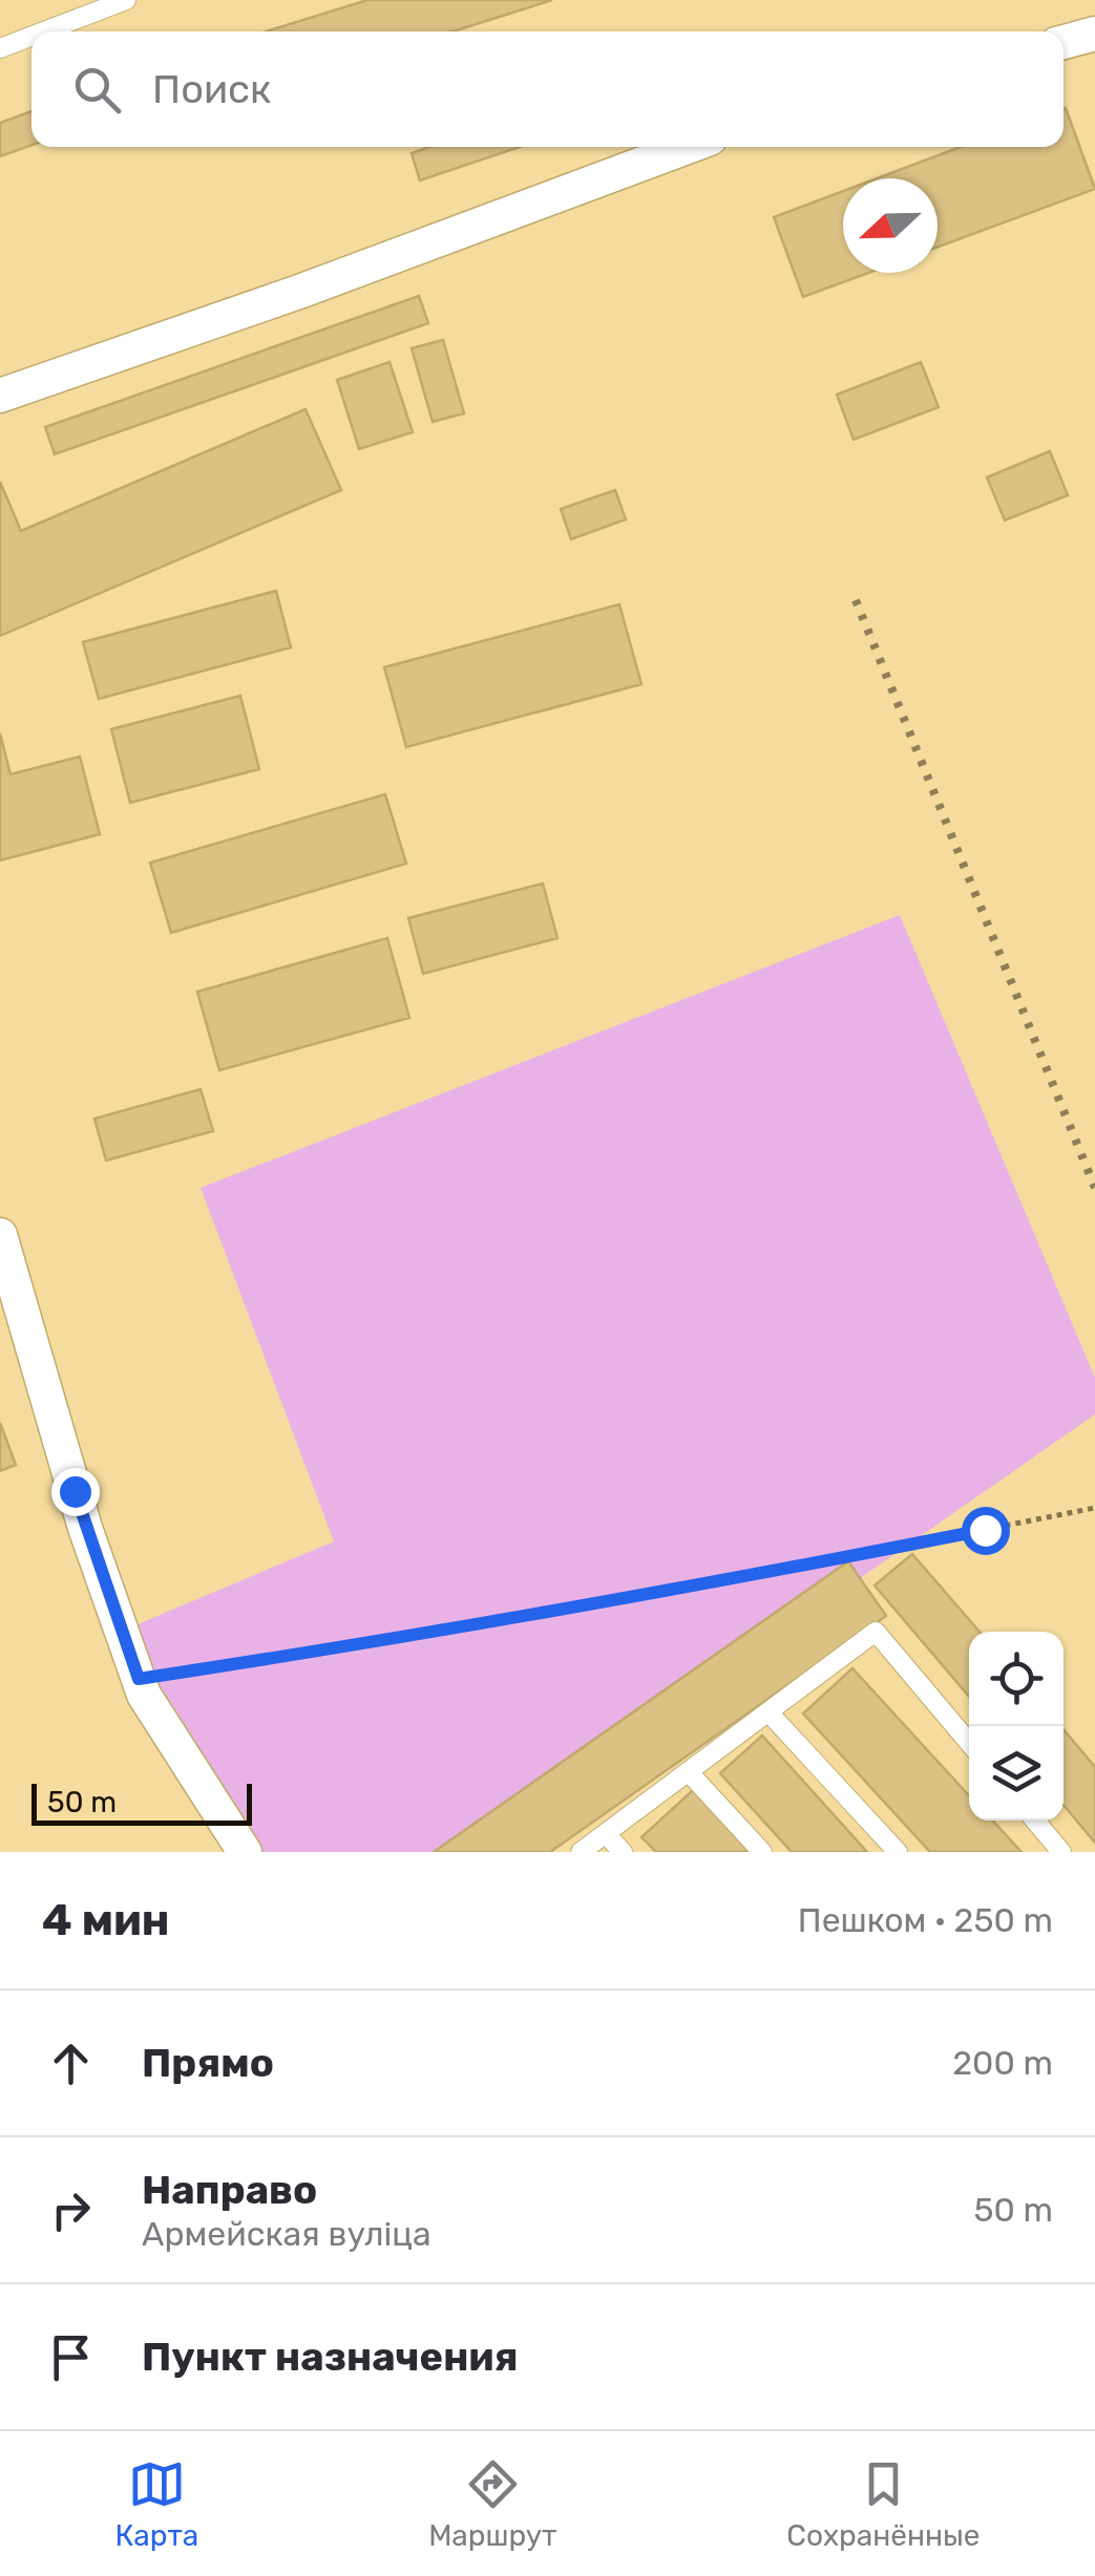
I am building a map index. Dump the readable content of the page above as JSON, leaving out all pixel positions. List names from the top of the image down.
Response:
{
  "scale_bar": "50 m",
  "north": "left",
  "page": {
    "search": "Поиск",
    "scale": "50 m",
    "heading": ["4 мин", "Пешком · 250 m"],
    "list": [
      ["Прямо", "200 m"],
      ["Направо", "Армейская вуліца", "50 m"],
      "Пункт назначения"
    ],
    "nav": ["Карта", "Маршрут", "Сохранённые"]
  }
}
